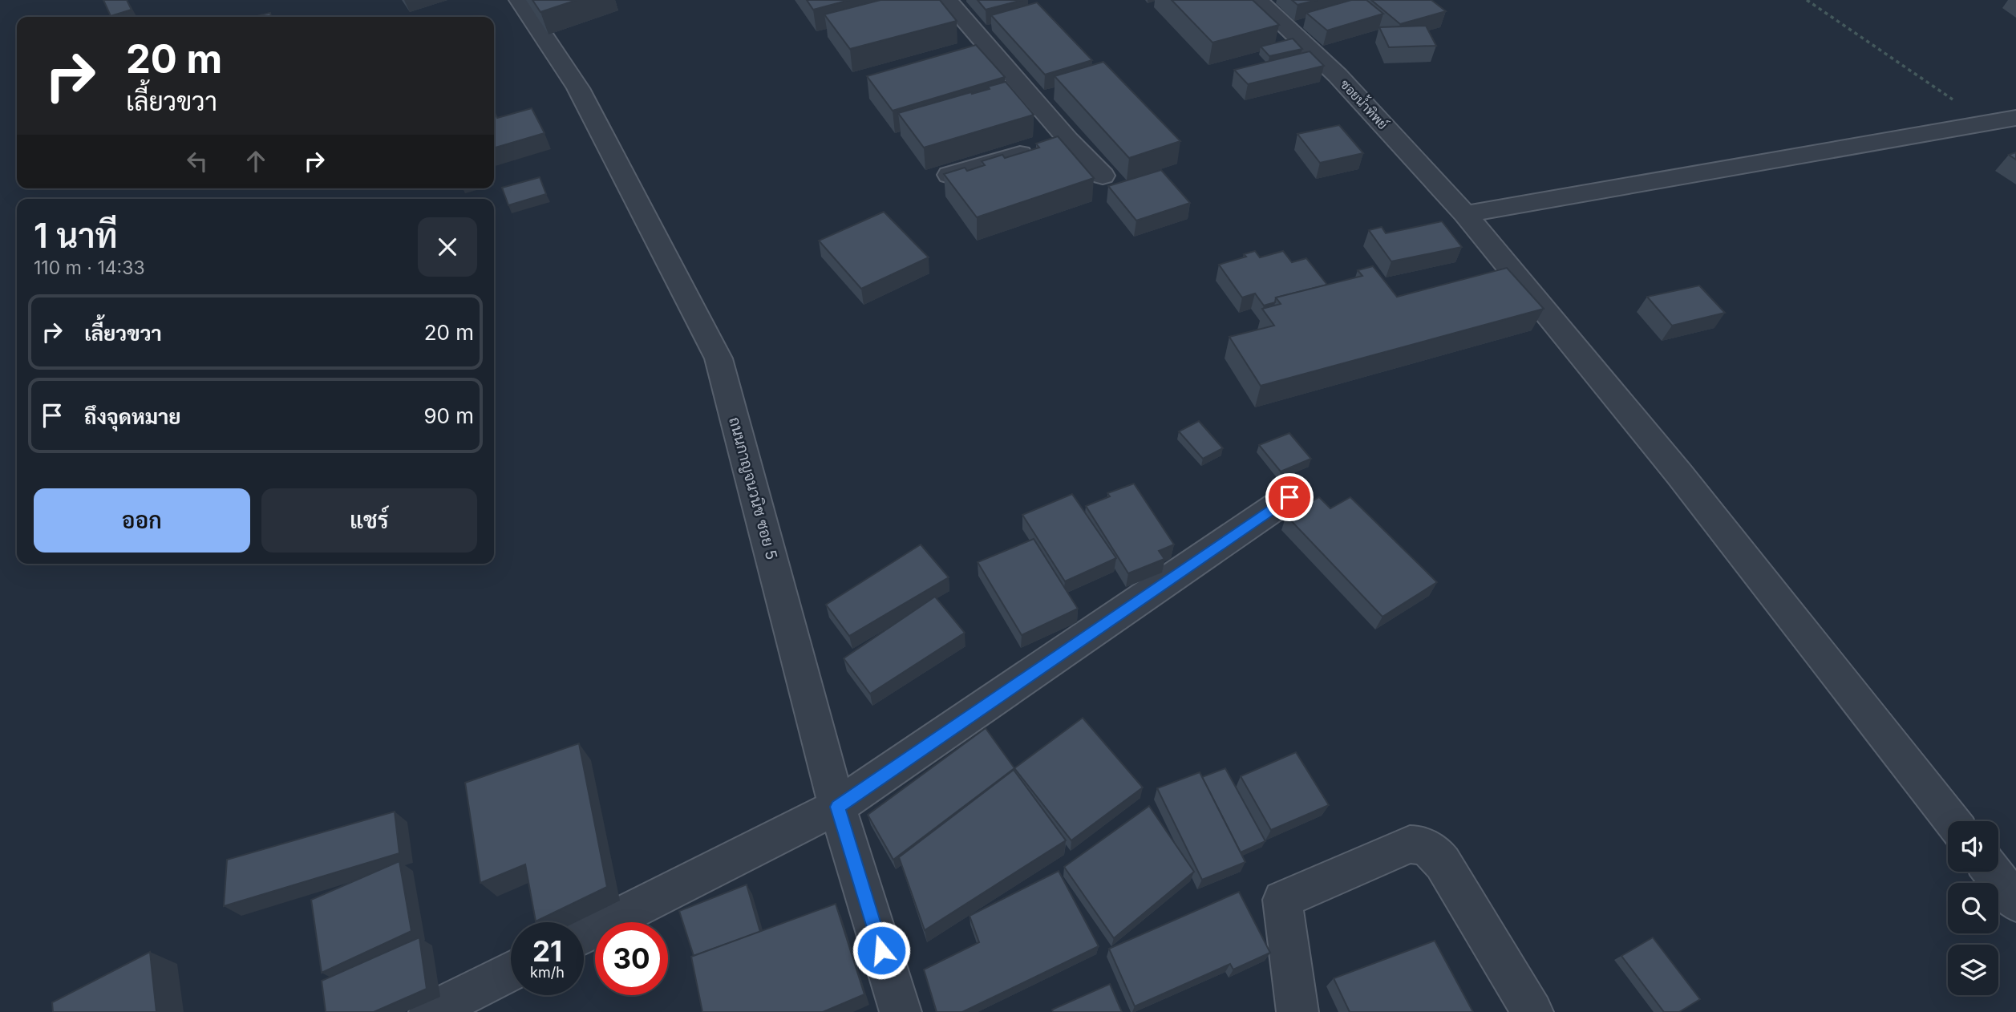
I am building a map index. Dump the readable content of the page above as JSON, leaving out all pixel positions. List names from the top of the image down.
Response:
{
  "streets": {
    "street": ["ซอยน้ำทิพย์", "ถนนกาญจนวนิช ซอย 5"]
  },
  "page": {
    "turn": ["20 m", "เลี้ยวขวา"],
    "heading": ["1 นาที", "110 m · 14:33"],
    "list": [
      {
        "name": "เลี้ยวขวา",
        "value": "20 m"
      },
      {
        "name": "ถึงจุดหมาย",
        "value": "90 m"
      }
    ],
    "buttons": ["ออก", "แชร์"],
    "speed": "21 km/h",
    "limit": "30"
  }
}
